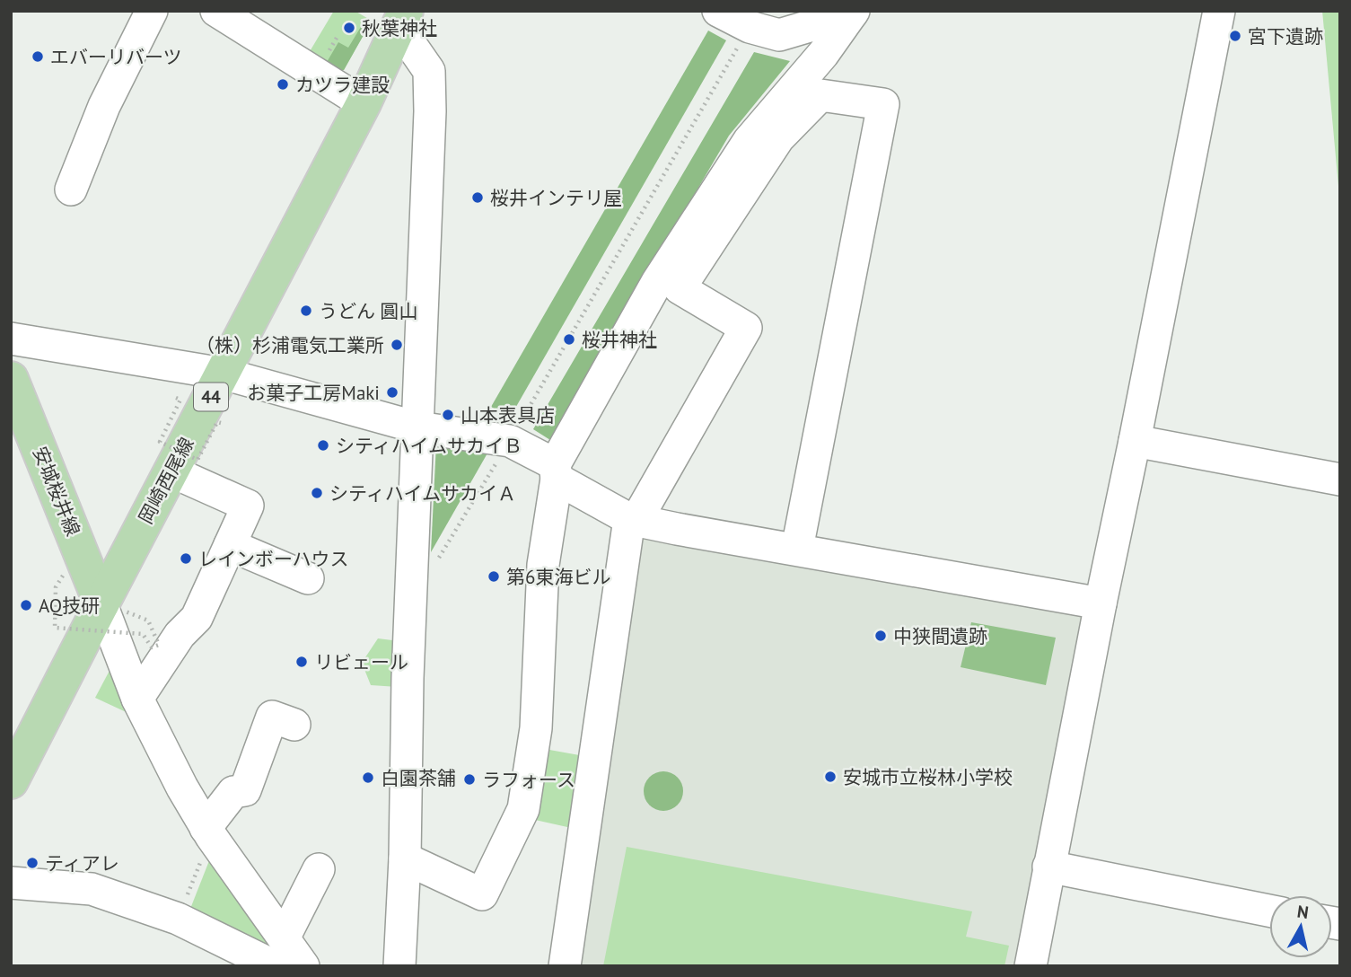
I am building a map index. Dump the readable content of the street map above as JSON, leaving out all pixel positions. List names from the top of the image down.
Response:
{
  "streets": {
    "main road": ["44", "岡崎西尾線", "安城桜井線"]
  },
  "crossings": [
    ["岡崎西尾線", "安城桜井線"]
  ],
  "places": [
    "秋葉神社",
    "宮下遺跡",
    "エバーリバーツ",
    "カツラ建設",
    "桜井インテリ屋",
    "うどん 圓山",
    "桜井神社",
    "（株）杉浦電気工業所",
    "お菓子工房Maki",
    "山本表具店",
    "シティハイムサカイＢ",
    "シティハイムサカイＡ",
    "レインボーハウス",
    "第6東海ビル",
    "AQ技研",
    "中狭間遺跡",
    "リビェール",
    "安城市立桜林小学校",
    "白園茶舗",
    "ラフォース",
    "ティアレ"
  ],
  "north": "top"
}
